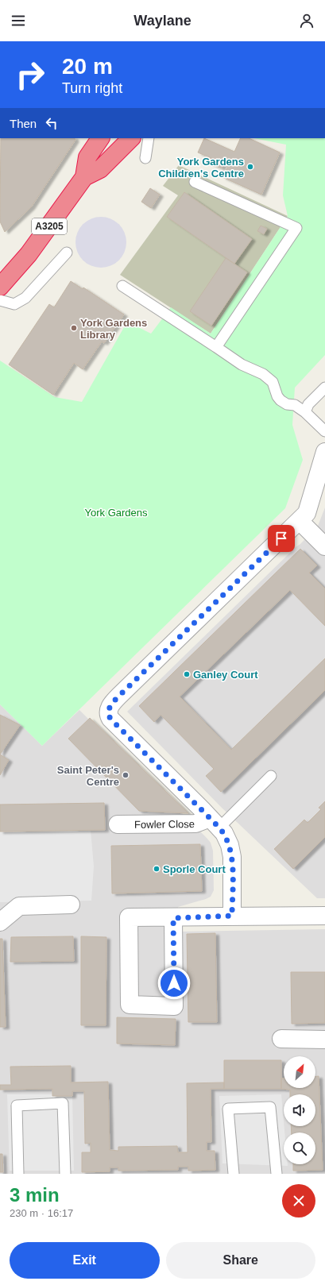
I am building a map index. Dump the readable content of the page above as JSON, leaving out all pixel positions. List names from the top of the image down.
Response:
{
  "streets": {
    "highway": ["A3205"],
    "street": ["Fowler Close"]
  },
  "parks": ["York Gardens"],
  "places": [
    "York Gardens Children's Centre",
    "York Gardens Library",
    "Ganley Court",
    "Saint Peter's Centre",
    "Sporle Court"
  ],
  "north": "top right",
  "page": {
    "header": "Waylane",
    "turn": ["20 m", "Turn right"],
    "then": "Then",
    "heading": ["3 min", "230 m · 16:17"],
    "buttons": ["Exit", "Share"]
  }
}
